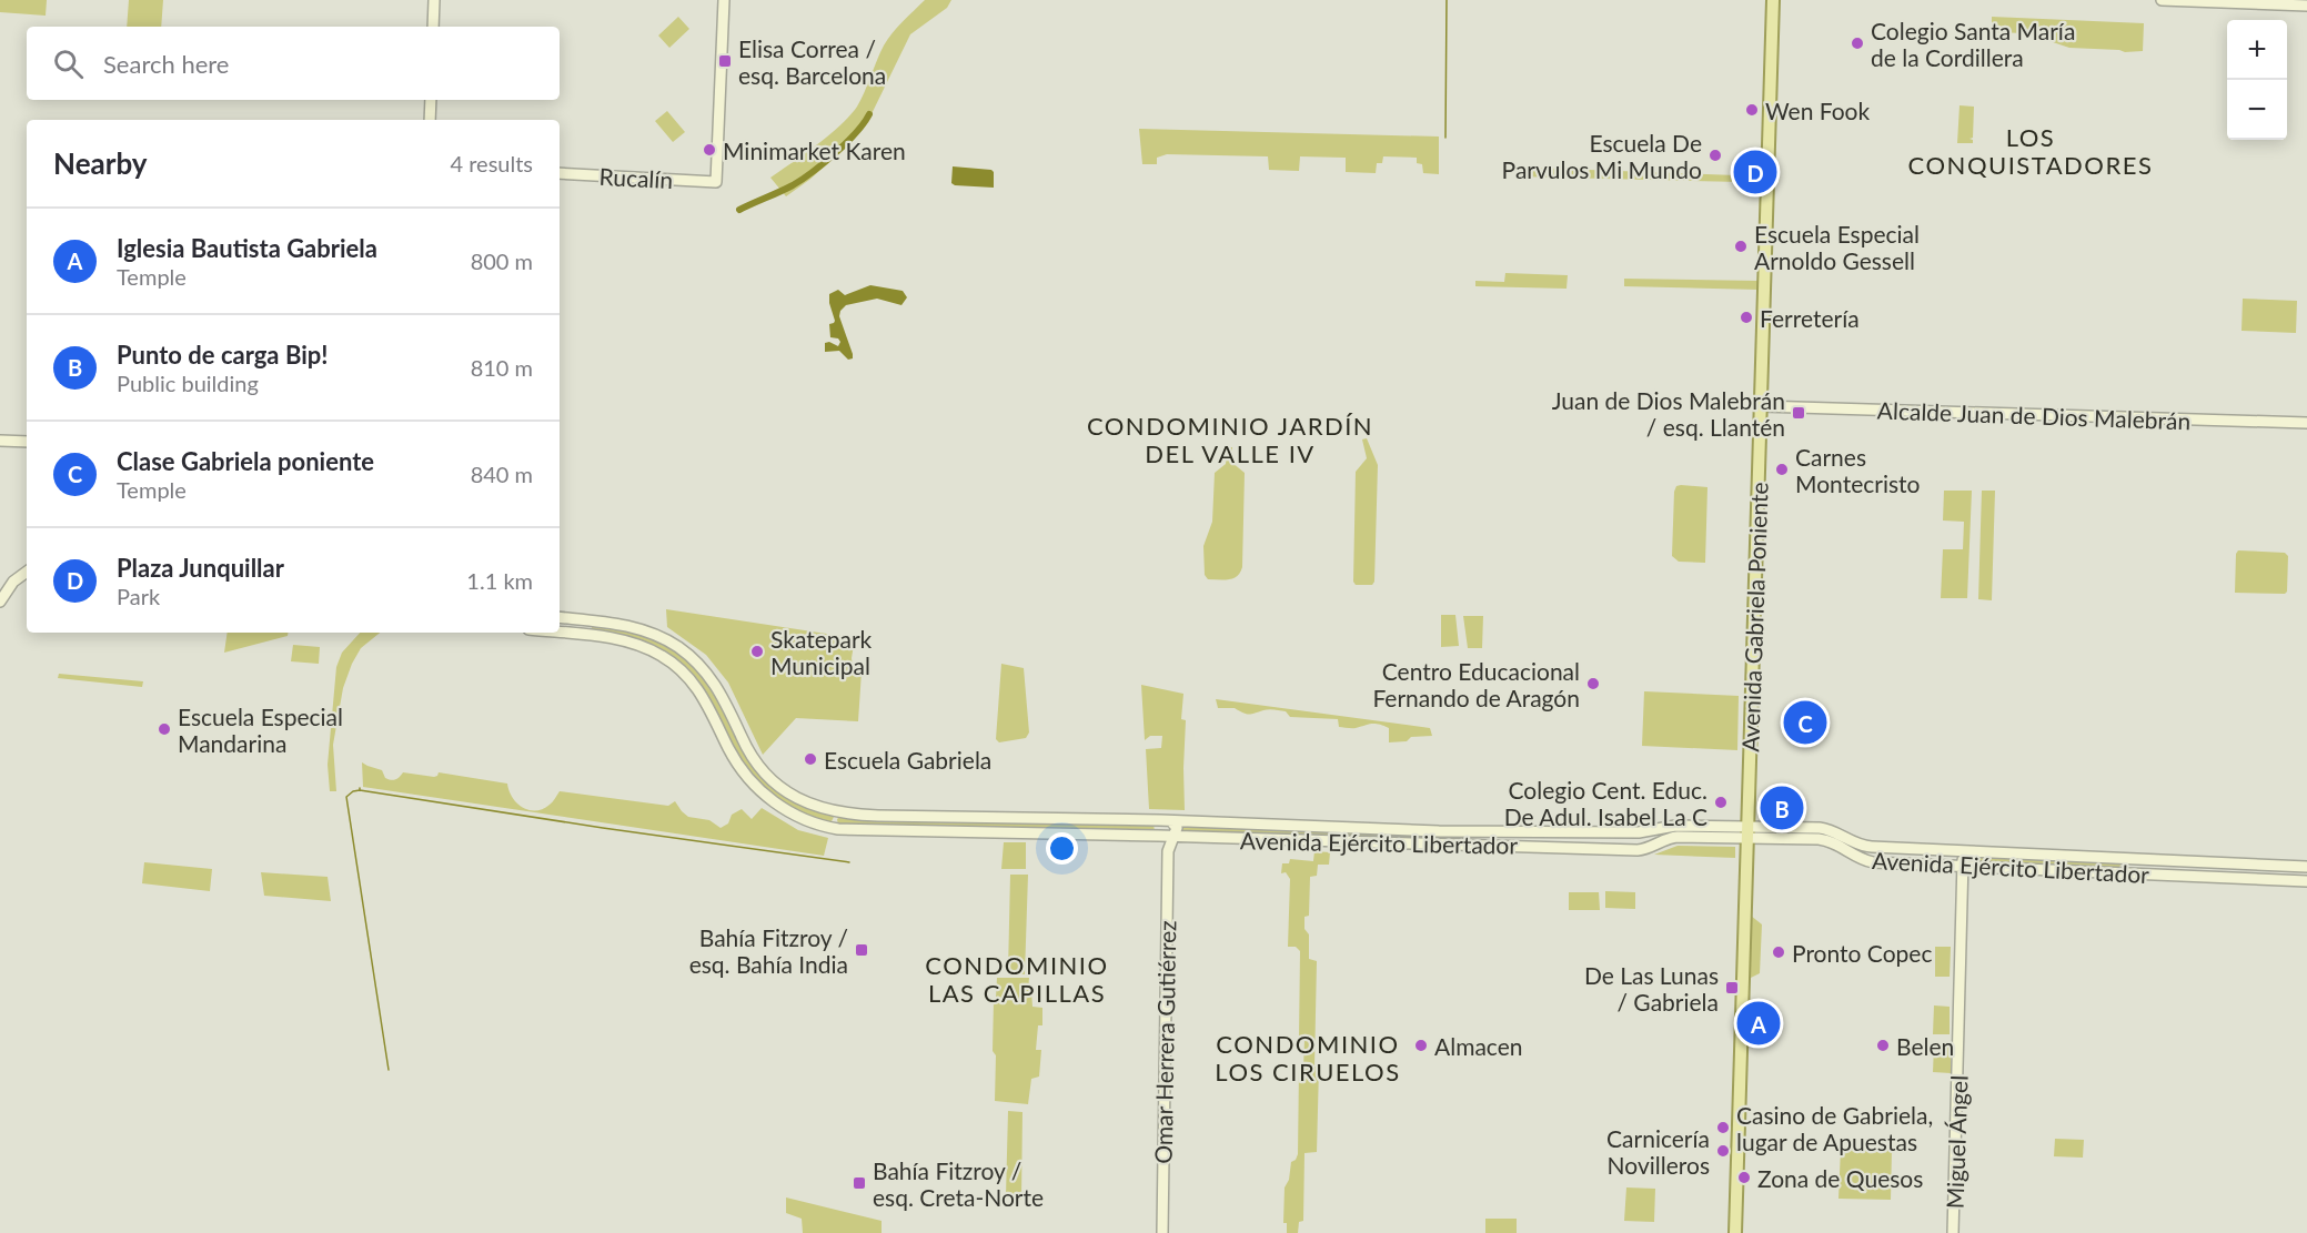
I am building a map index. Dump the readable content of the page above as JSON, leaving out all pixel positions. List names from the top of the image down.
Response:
{
  "streets": {
    "main road": [
      "Rucalín",
      "Alcalde Juan de Dios Malebrán",
      "Avenida Gabriela Poniente",
      "Avenida Ejército Libertador",
      "Omar Herrera Gutiérrez",
      "Miguel Ángel"
    ]
  },
  "crossings": [
    ["Alcalde Juan de Dios Malebrán", "Avenida Gabriela Poniente"],
    ["Avenida Gabriela Poniente", "Avenida Ejército Libertador"],
    ["Avenida Ejército Libertador", "Omar Herrera Gutiérrez"],
    ["Avenida Ejército Libertador", "Miguel Ángel"]
  ],
  "districts": [
    "LOS CONQUISTADORES",
    "CONDOMINIO JARDÍN DEL VALLE IV",
    "CONDOMINIO LAS CAPILLAS",
    "CONDOMINIO LOS CIRUELOS"
  ],
  "places": {
    "other": [
      "Colegio Santa María de la Cordillera",
      "Wen Fook",
      "Minimarket Karen",
      "Escuela De Parvulos Mi Mundo",
      "Escuela Especial Arnoldo Gessell",
      "Ferretería",
      "Carnes Montecristo",
      "Skatepark Municipal",
      "Centro Educacional Fernando de Aragón",
      "Escuela Especial Mandarina",
      "Escuela Gabriela",
      "Colegio Cent. Educ. De Adul. Isabel La C",
      "Pronto Copec",
      "Almacen",
      "Belen",
      "Casino de Gabriela, lugar de Apuestas",
      "Carnicería Novilleros",
      "Zona de Quesos"
    ],
    "transit": [
      "Elisa Correa / esq. Barcelona",
      "Juan de Dios Malebrán / esq. Llantén",
      "Bahía Fitzroy / esq. Bahía India",
      "De Las Lunas / Gabriela",
      "Bahía Fitzroy / esq. Creta-Norte"
    ]
  },
  "page": {
    "map_buttons": ["+", "−"],
    "search": "Search here",
    "heading": ["Nearby", "4 results"],
    "pins": [
      "D",
      "C",
      "B",
      "A"
    ],
    "list": [
      {
        "mark": "A",
        "name": "Iglesia Bautista Gabriela",
        "note": "Temple",
        "value": "800 m"
      },
      {
        "mark": "B",
        "name": "Punto de carga Bip!",
        "note": "Public building",
        "value": "810 m"
      },
      {
        "mark": "C",
        "name": "Clase Gabriela poniente",
        "note": "Temple",
        "value": "840 m"
      },
      {
        "mark": "D",
        "name": "Plaza Junquillar",
        "note": "Park",
        "value": "1.1 km"
      }
    ]
  }
}
